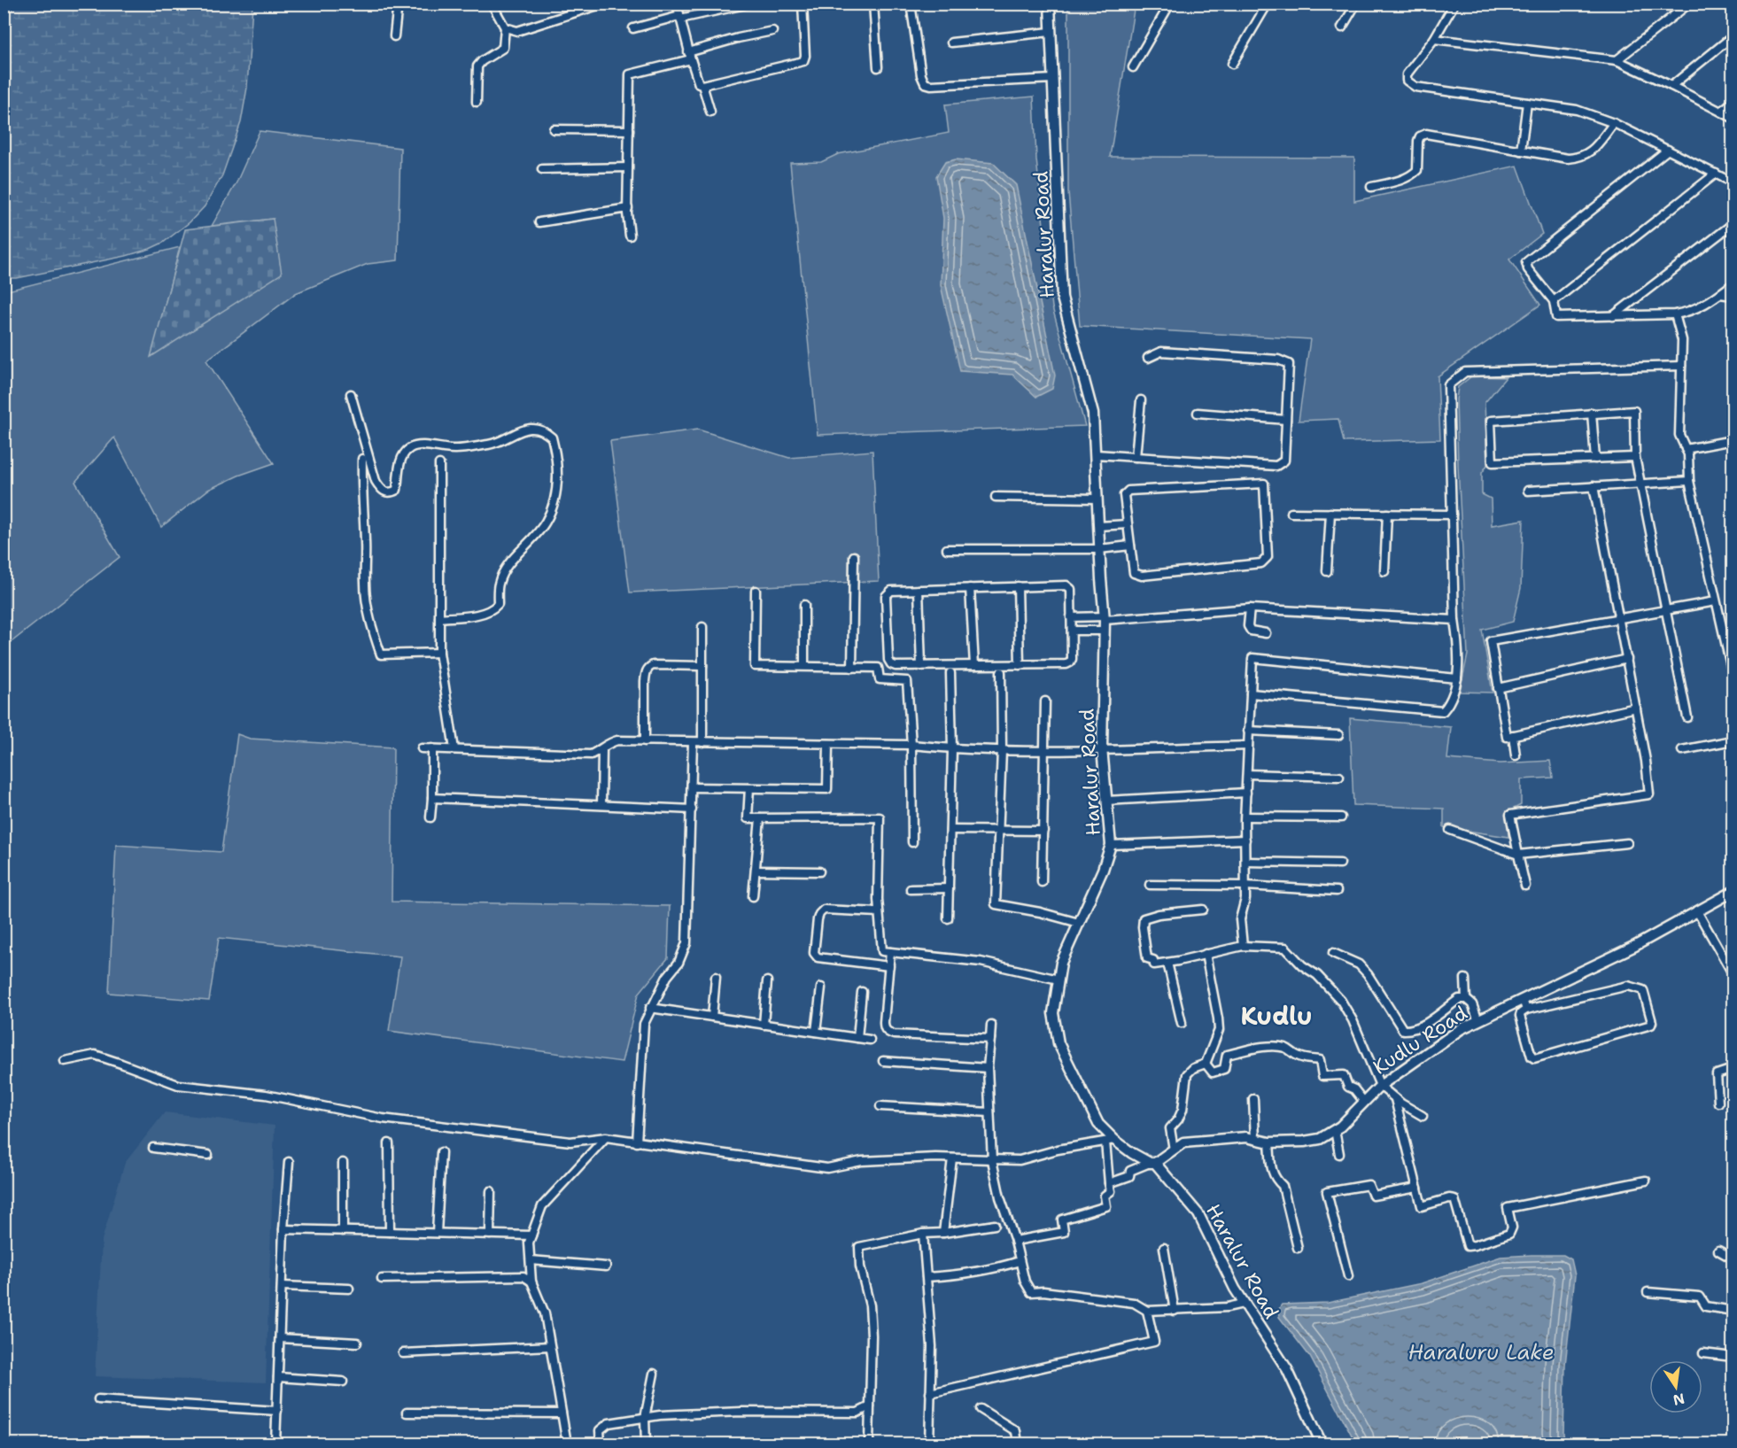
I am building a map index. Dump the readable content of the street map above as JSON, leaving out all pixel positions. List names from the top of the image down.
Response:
{
  "streets": {
    "street": ["Haralur Road", "Kudlu Road"]
  },
  "crossings": [
    ["Haralur Road", "Kudlu Road"]
  ],
  "districts": ["Kudlu"],
  "water": ["Haraluru Lake"],
  "north": "bottom"
}
